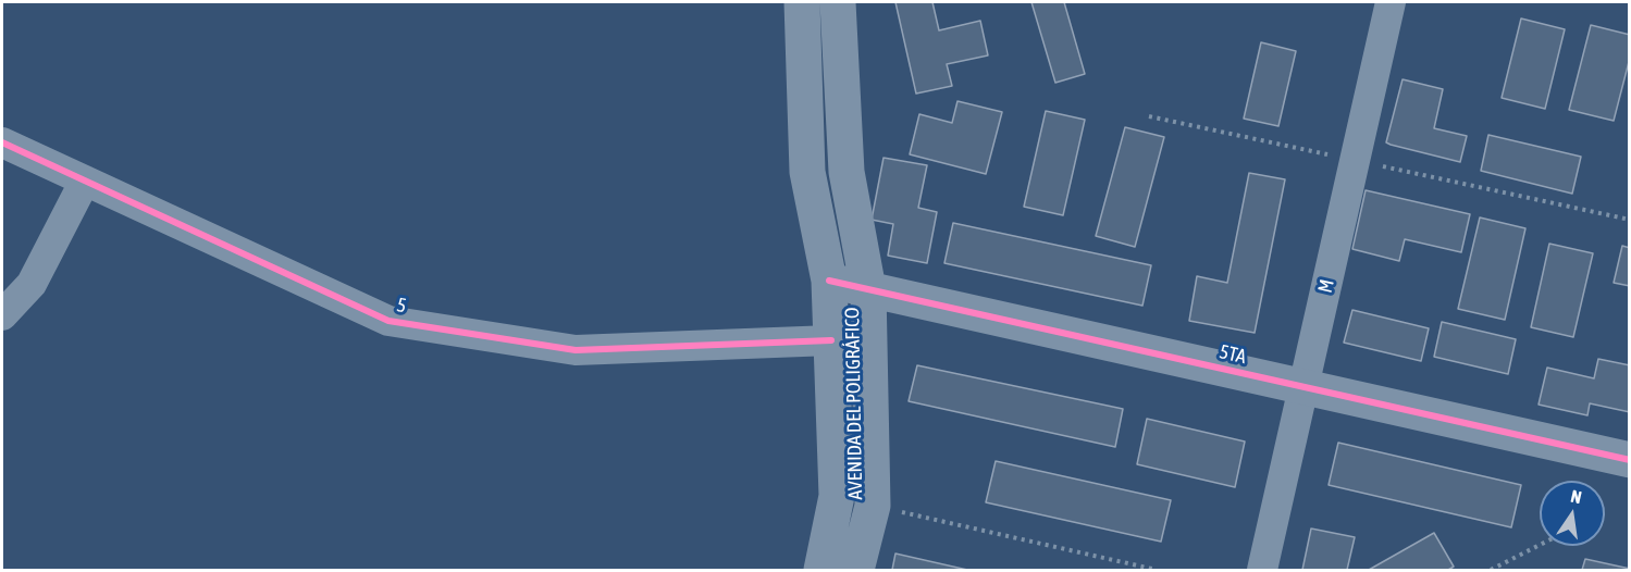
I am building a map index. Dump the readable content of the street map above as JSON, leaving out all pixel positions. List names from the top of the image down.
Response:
{
  "streets": {
    "street": [
      "M",
      "5",
      "5TA",
      "AVENIDA DEL POLIGRÁFICO"
    ]
  },
  "crossings": [
    ["M", "5TA"],
    ["5", "AVENIDA DEL POLIGRÁFICO"],
    ["5TA", "AVENIDA DEL POLIGRÁFICO"]
  ],
  "north": "top"
}
